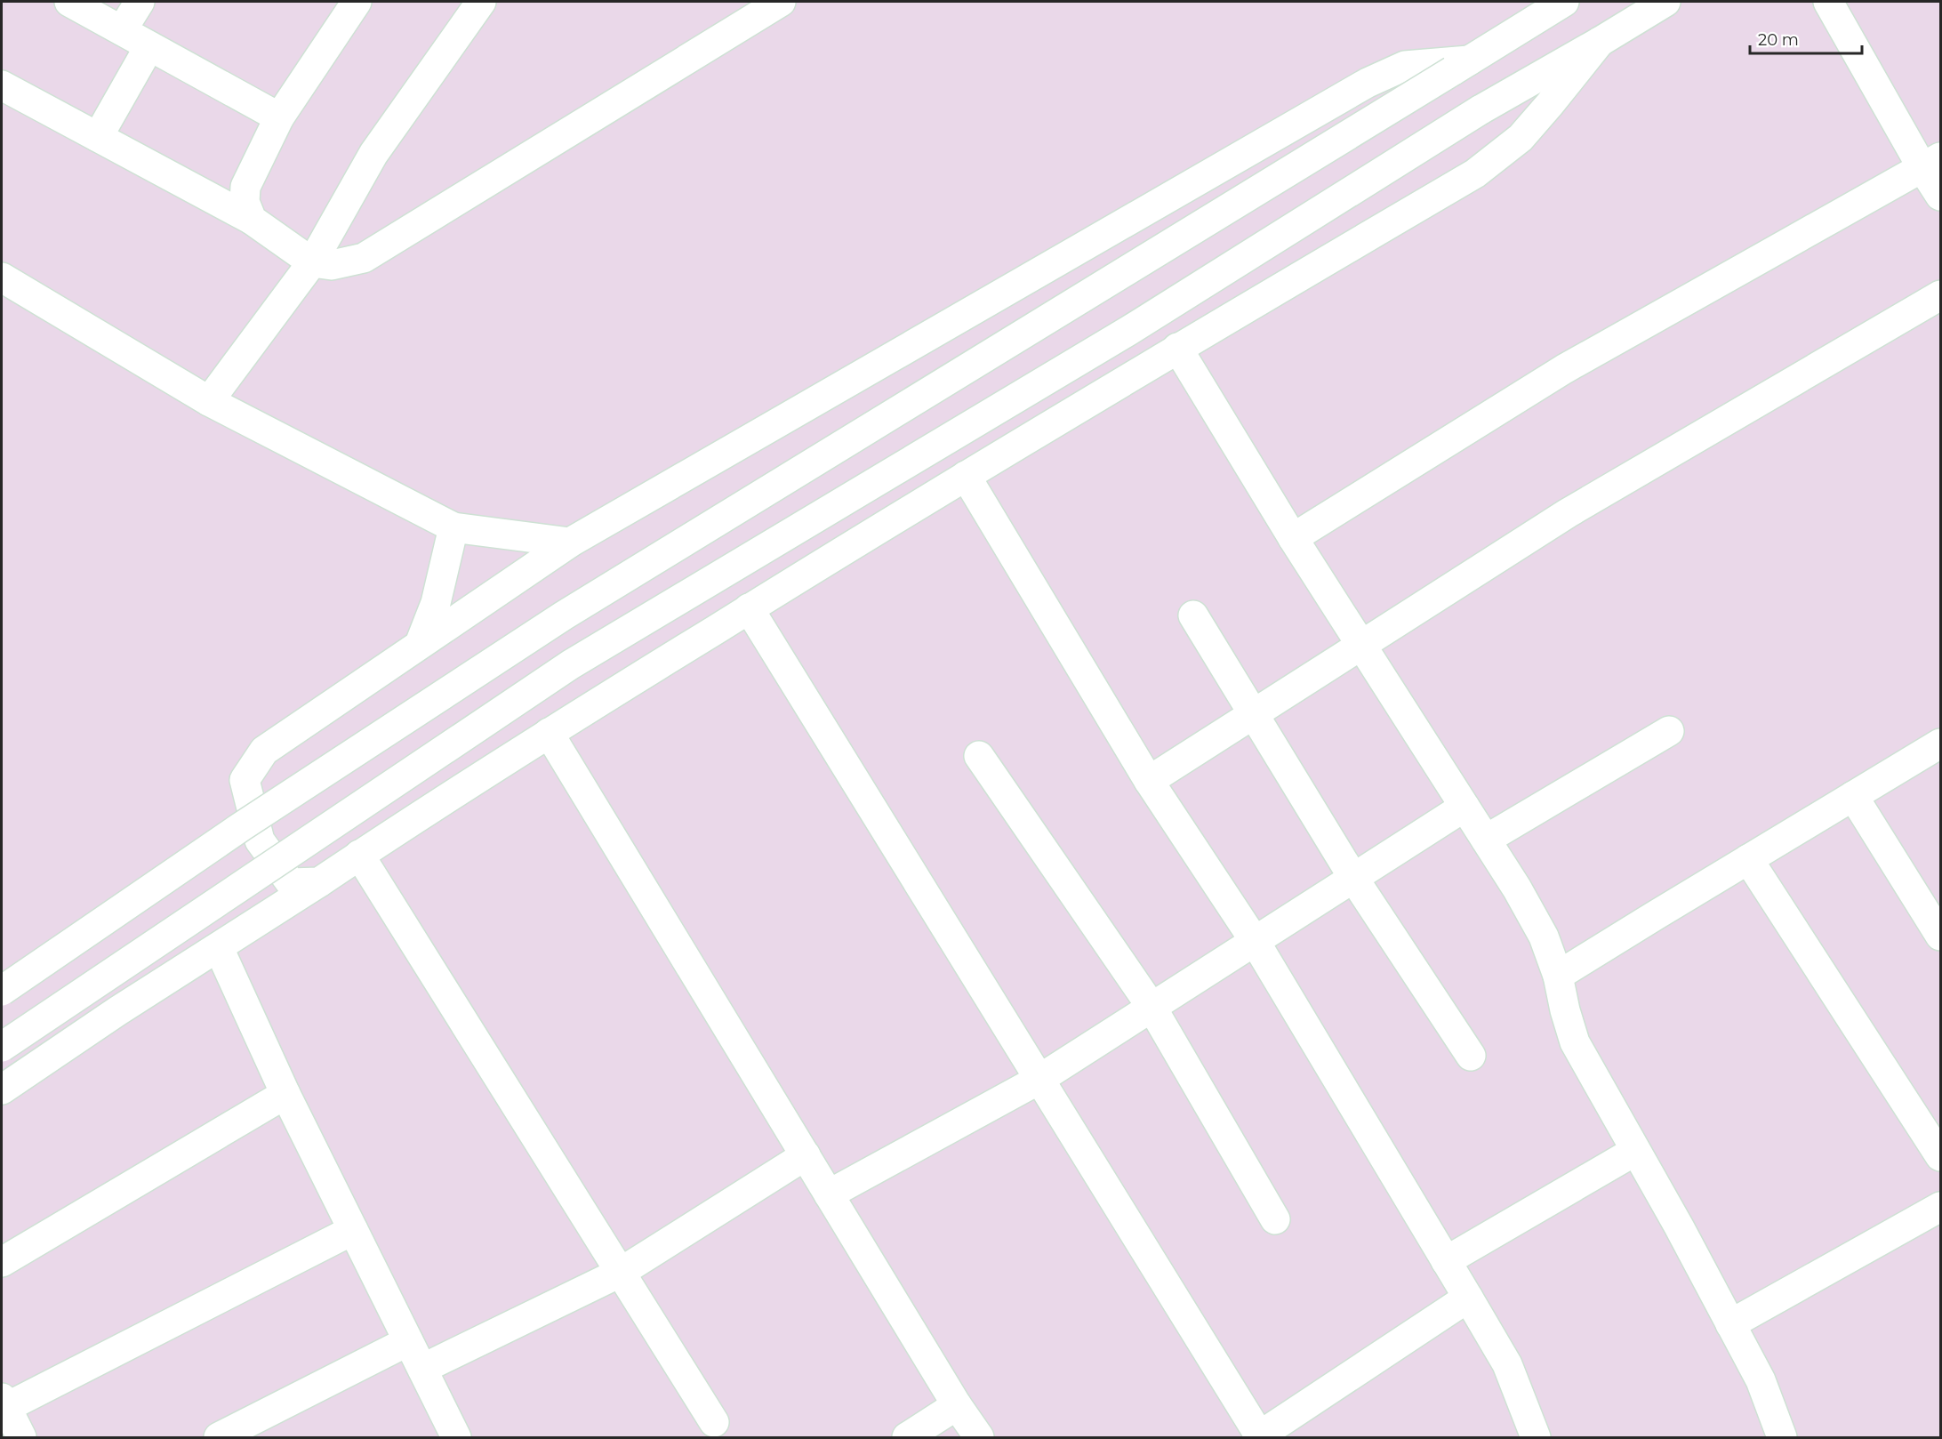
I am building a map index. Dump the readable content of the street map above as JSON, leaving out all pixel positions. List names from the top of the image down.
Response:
{
  "scale_bar": "20 m"
}
